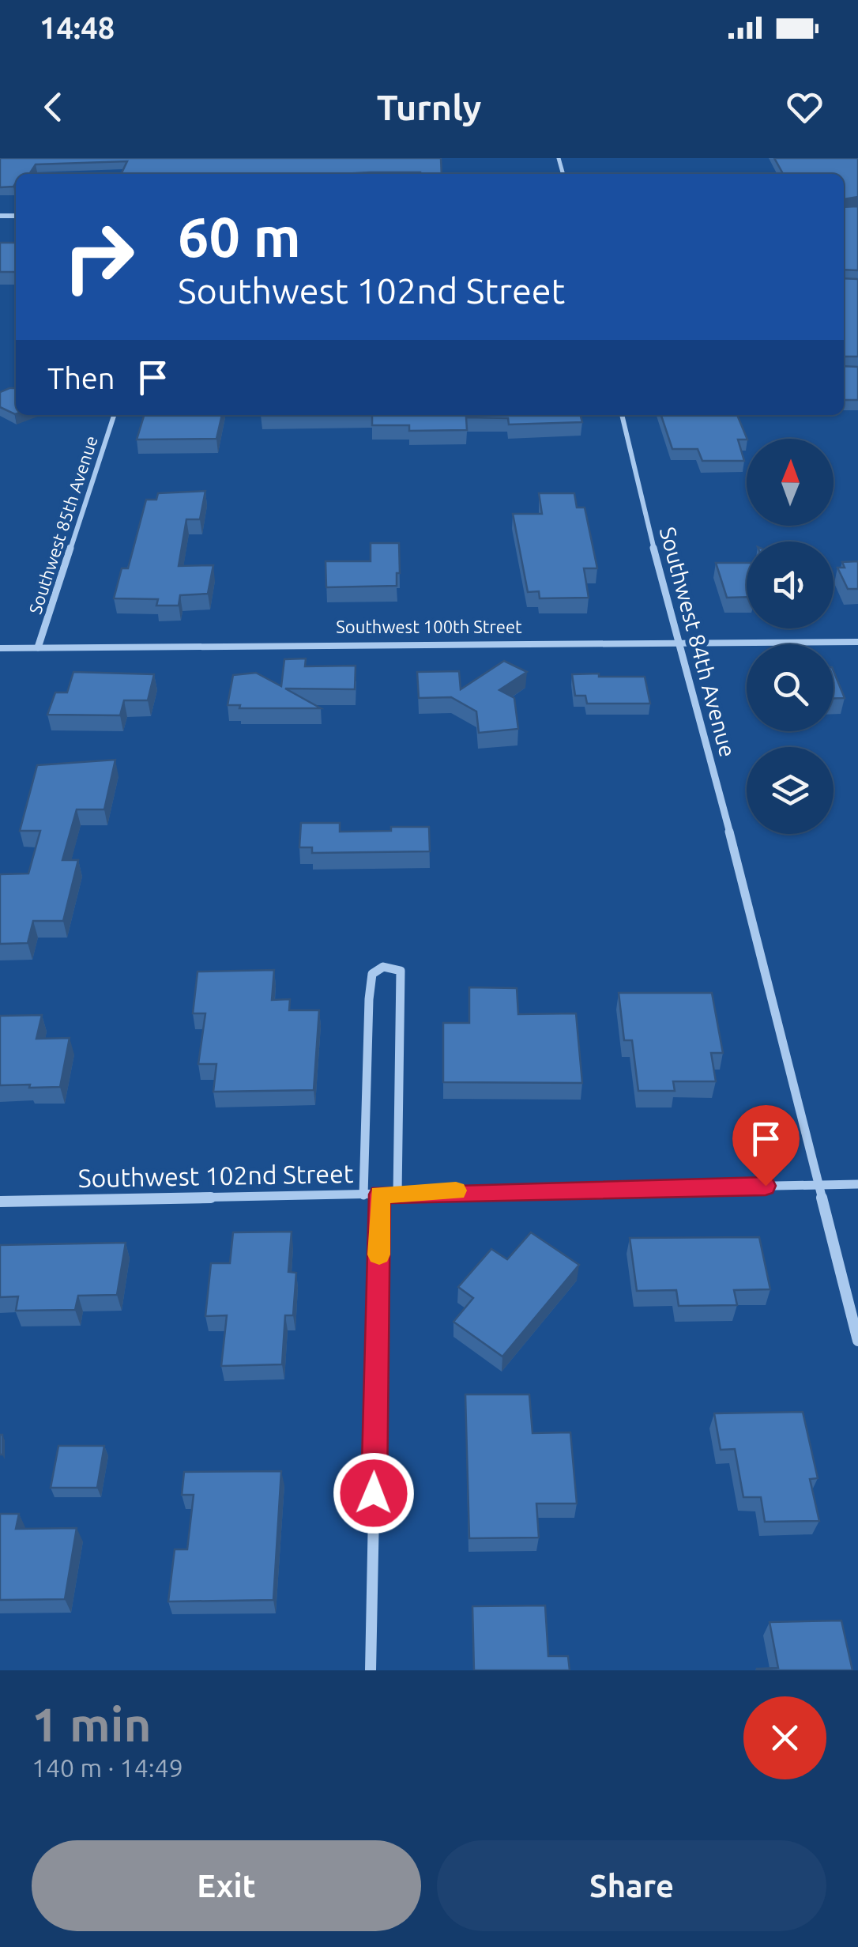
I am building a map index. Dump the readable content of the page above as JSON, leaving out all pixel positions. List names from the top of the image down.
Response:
{
  "streets": {
    "street": [
      "Southwest 85th Avenue",
      "Southwest 100th Street",
      "Southwest 84th Avenue",
      "Southwest 102nd Street"
    ]
  },
  "crossings": [
    ["Southwest 85th Avenue", "Southwest 100th Street"],
    ["Southwest 100th Street", "Southwest 84th Avenue"],
    ["Southwest 84th Avenue", "Southwest 102nd Street"]
  ],
  "north": "top",
  "page": {
    "status": "14:48",
    "header": "Turnly",
    "turn": ["60 m", "Southwest 102nd Street"],
    "then": "Then",
    "heading": ["1 min", "140 m · 14:49"],
    "buttons": ["Exit", "Share"]
  }
}
